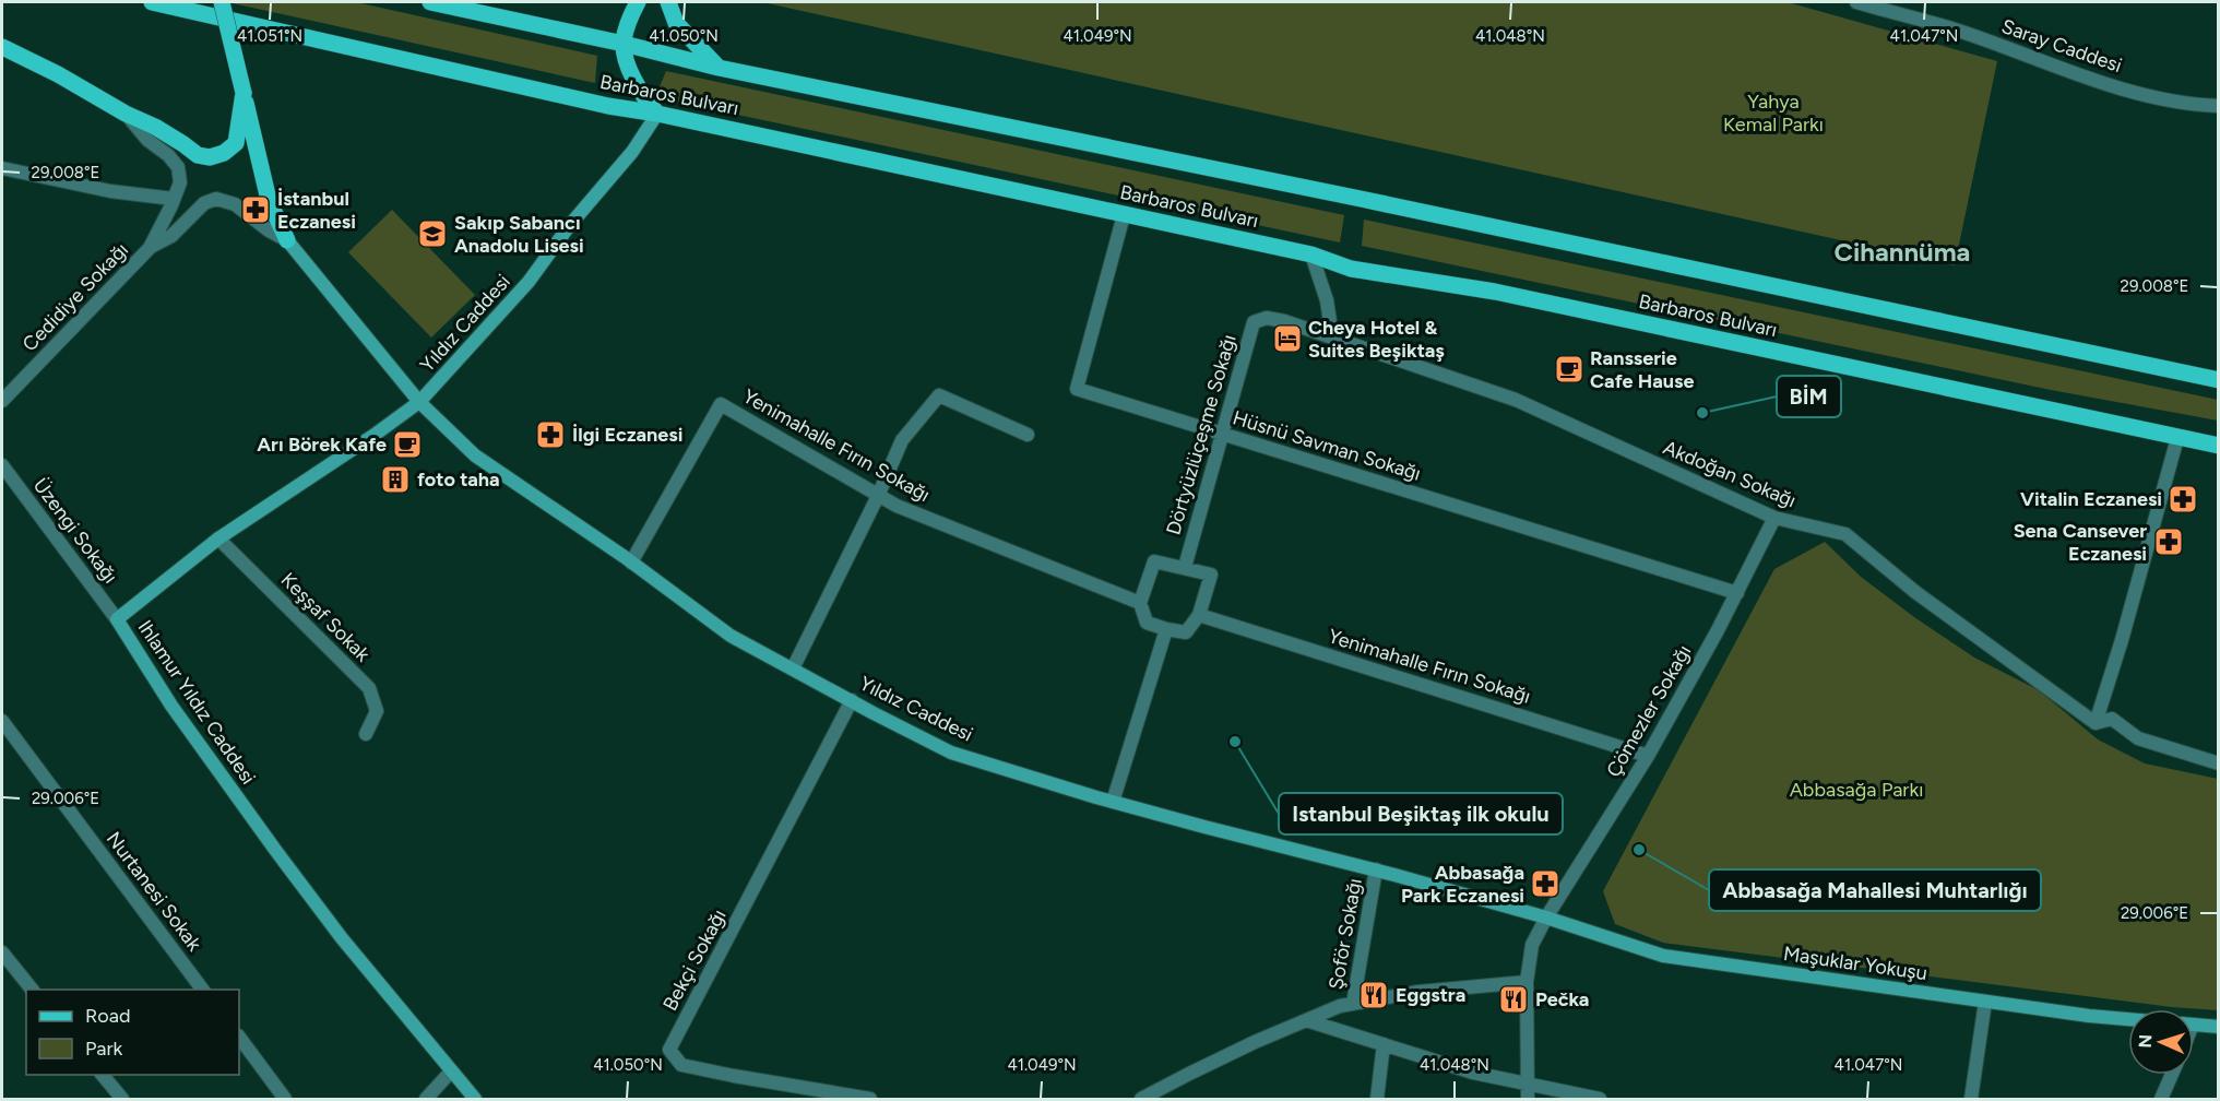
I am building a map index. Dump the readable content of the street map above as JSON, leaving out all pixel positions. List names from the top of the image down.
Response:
{
  "streets": {
    "main road": ["Barbaros Bulvarı"],
    "street": [
      "Saray Caddesi",
      "Cedidiye Sokağı",
      "Yıldız Caddesi",
      "Dörtyüzlüçeşme Sokağı",
      "Yenimahalle Fırın Sokağı",
      "Hüsnü Savman Sokağı",
      "Akdoğan Sokağı",
      "Üzengi Sokağı",
      "Keşşaf Sokak",
      "Ihlamur Yıldız Caddesi",
      "Çömezler Sokağı",
      "Nurtanesi Sokak",
      "Şoför Sokağı",
      "Bekçi Sokağı",
      "Maşuklar Yokuşu"
    ]
  },
  "crossings": [
    ["Barbaros Bulvarı", "Yıldız Caddesi"],
    ["Barbaros Bulvarı", "Hüsnü Savman Sokağı"],
    ["Cedidiye Sokağı", "Yıldız Caddesi"],
    ["Yıldız Caddesi", "Yenimahalle Fırın Sokağı"],
    ["Yıldız Caddesi", "Ihlamur Yıldız Caddesi"],
    ["Yıldız Caddesi", "Çömezler Sokağı"],
    ["Yıldız Caddesi", "Şoför Sokağı"],
    ["Yıldız Caddesi", "Bekçi Sokağı"],
    ["Yıldız Caddesi", "Maşuklar Yokuşu"],
    ["Dörtyüzlüçeşme Sokağı", "Yenimahalle Fırın Sokağı"],
    ["Dörtyüzlüçeşme Sokağı", "Hüsnü Savman Sokağı"],
    ["Dörtyüzlüçeşme Sokağı", "Akdoğan Sokağı"],
    ["Yenimahalle Fırın Sokağı", "Çömezler Sokağı"],
    ["Hüsnü Savman Sokağı", "Çömezler Sokağı"],
    ["Akdoğan Sokağı", "Çömezler Sokağı"],
    ["Üzengi Sokağı", "Ihlamur Yıldız Caddesi"],
    ["Keşşaf Sokak", "Ihlamur Yıldız Caddesi"],
    ["Çömezler Sokağı", "Maşuklar Yokuşu"]
  ],
  "districts": ["Cihannüma"],
  "parks": ["Yahya Kemal Parkı", "Abbasağa Parkı"],
  "places": {
    "pharmacy": [
      "İstanbul Eczanesi",
      "İlgi Eczanesi",
      "Vitalin Eczanesi",
      "Sena Cansever Eczanesi",
      "Abbasağa Park Eczanesi"
    ],
    "school or university": ["Sakıp Sabancı Anadolu Lisesi"],
    "hotel": ["Cheya Hotel & Suites Beşiktaş"],
    "cafe": ["Ransserie Cafe Hause", "Arı Börek Kafe"],
    "other": ["BİM", "Istanbul Beşiktaş ilk okulu", "Abbasağa Mahallesi Muhtarlığı"],
    "building": ["foto taha"],
    "restaurant": ["Eggstra", "Pečka"]
  },
  "legend": ["Road", "Park"],
  "north": "left",
  "coordinates": [
    "41.051°N",
    "41.050°N",
    "41.049°N",
    "41.048°N",
    "41.047°N",
    "29.008°E",
    "29.006°E"
  ]
}
